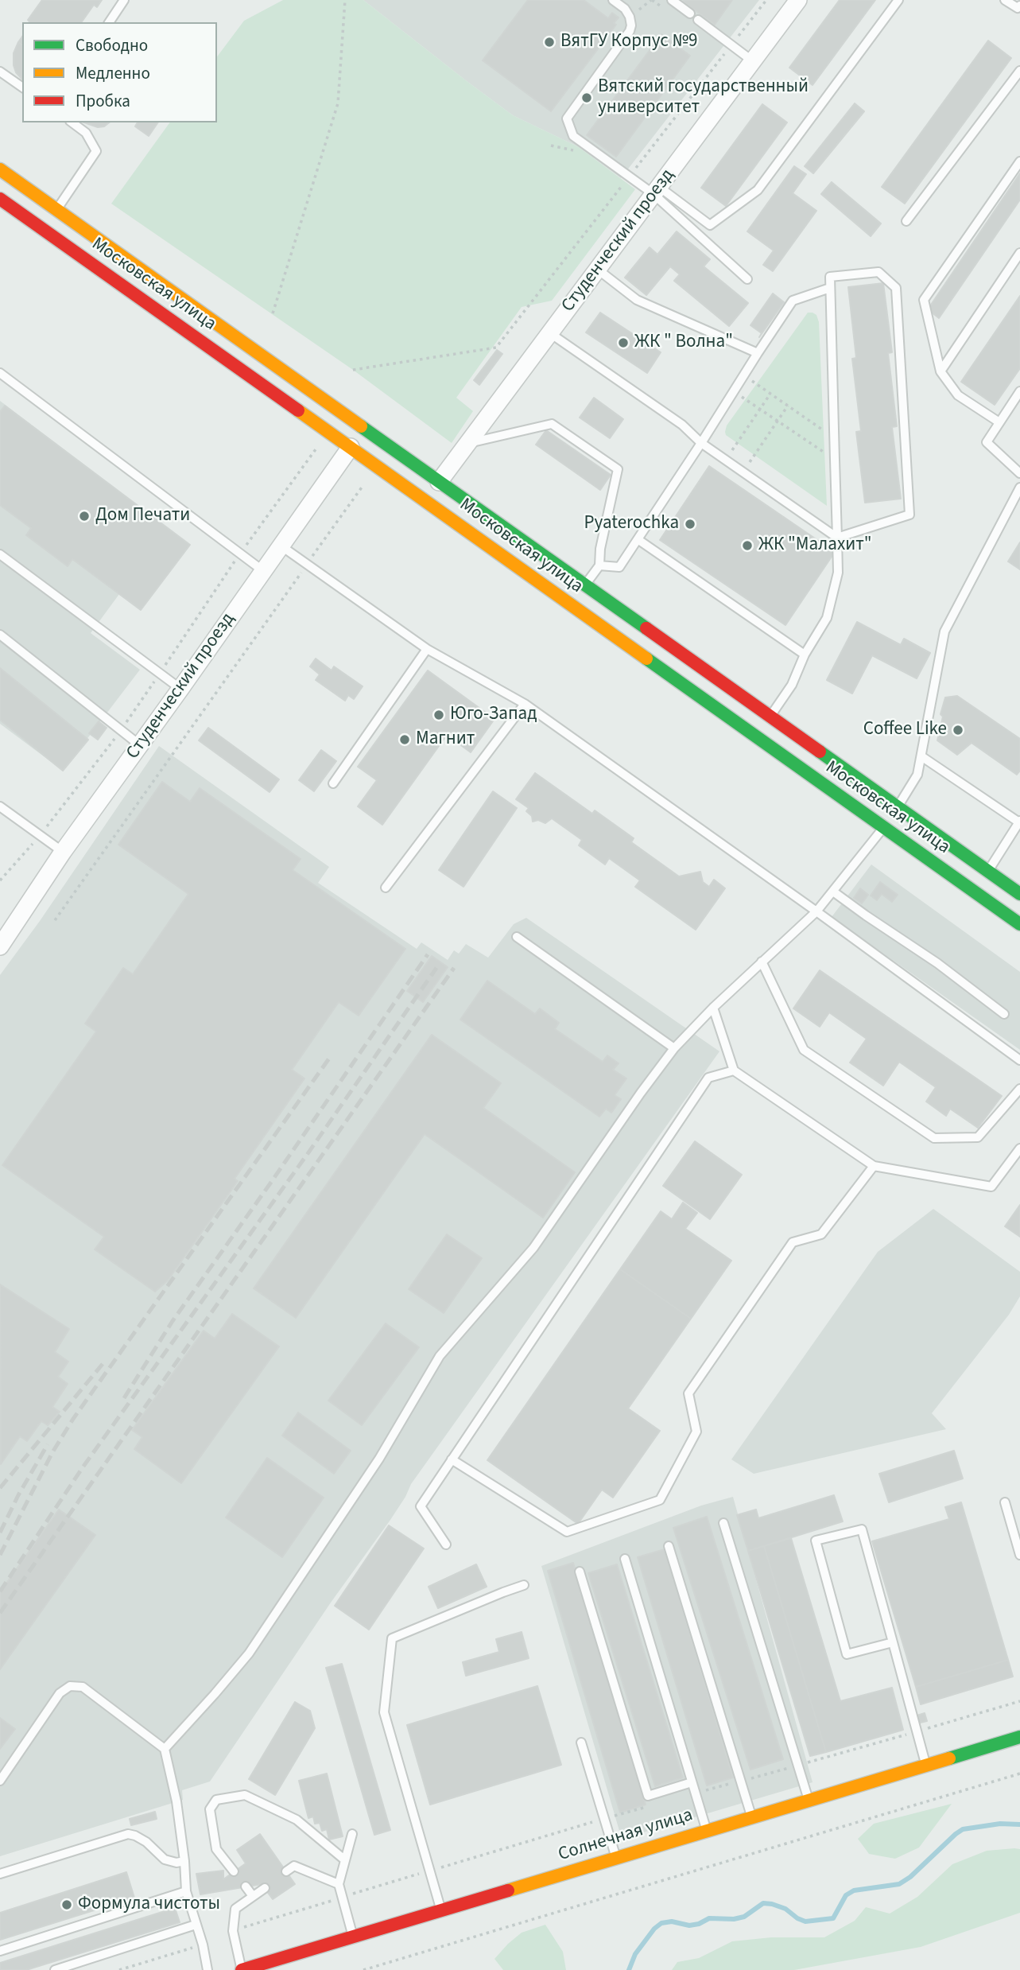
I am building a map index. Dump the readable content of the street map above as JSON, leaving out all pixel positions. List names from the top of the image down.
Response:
{
  "streets": {
    "main road": ["Студенческий проезд", "Московская улица", "Солнечная улица"]
  },
  "crossings": [
    ["Студенческий проезд", "Московская улица"]
  ],
  "places": [
    "ВятГУ Корпус №9",
    "Вятский государственный университет",
    "ЖК \" Волна\"",
    "Дом Печати",
    "Pyaterochka",
    "ЖК \"Малахит\"",
    "Юго-Запад",
    "Coffee Like",
    "Магнит",
    "Формула чистоты"
  ],
  "legend": ["Свободно", "Медленно", "Пробка"]
}
